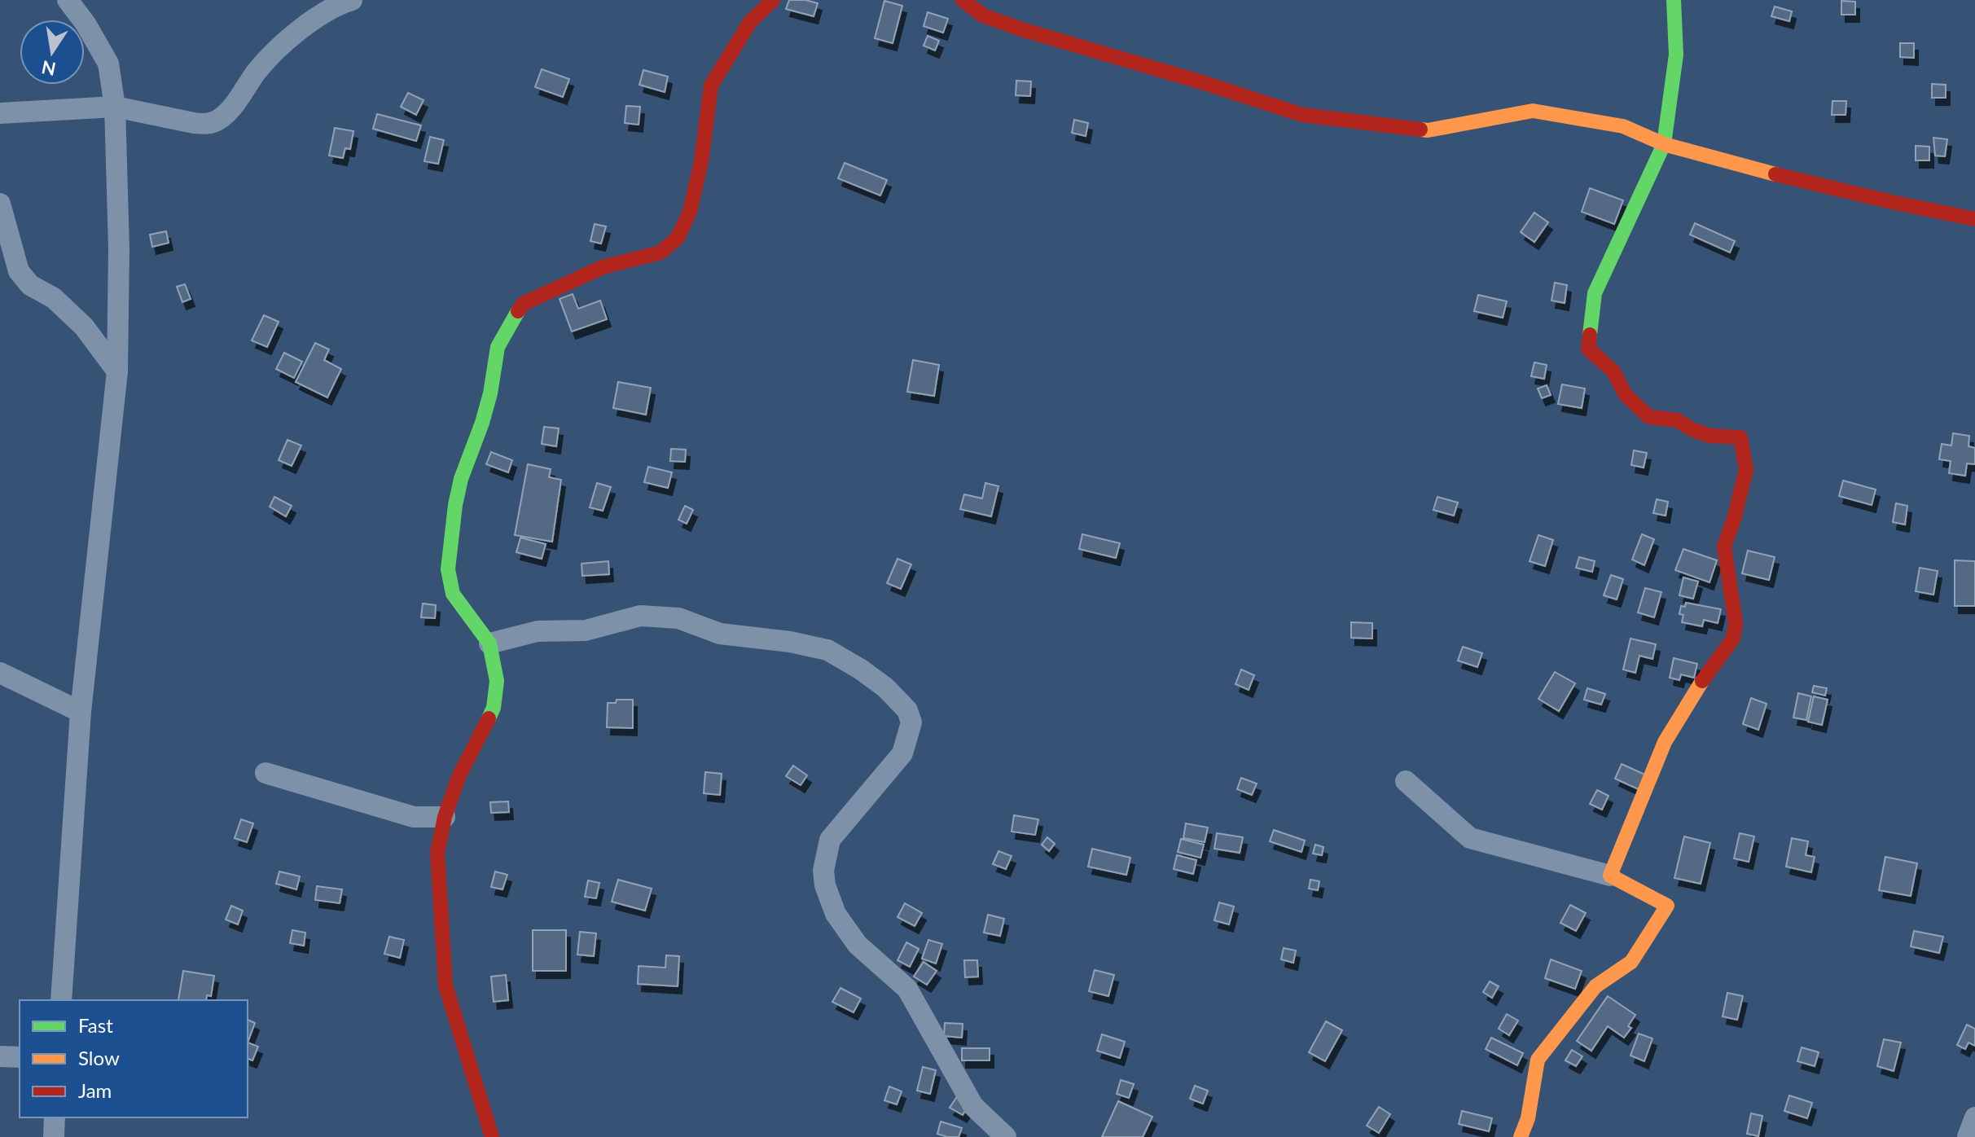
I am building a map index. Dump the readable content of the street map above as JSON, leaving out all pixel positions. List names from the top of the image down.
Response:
{
  "legend": ["Fast", "Slow", "Jam"],
  "north": "bottom"
}
